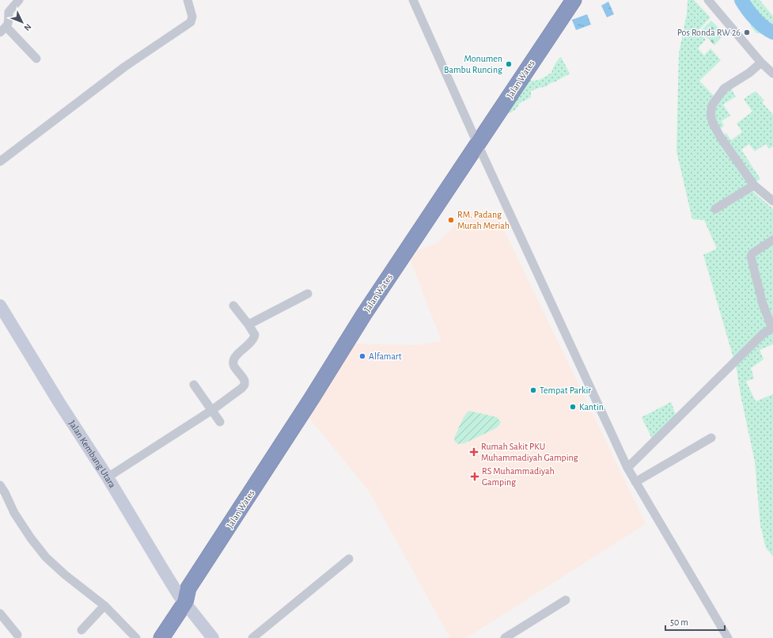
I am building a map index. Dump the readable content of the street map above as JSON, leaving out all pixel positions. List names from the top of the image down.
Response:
{
  "streets": {
    "highway": ["Jalan Wates"],
    "street": ["Jalan Kembang Utara"]
  },
  "crossings": [
    ["Jalan Wates", "Jalan Kembang Utara"]
  ],
  "places": {
    "other": [
      "Pos Ronda RW 26",
      "Monumen Bambu Runcing",
      "RM. Padang Murah Meriah",
      "Alfamart",
      "Tempat Parkir",
      "Kantin"
    ],
    "health": ["Rumah Sakit PKU Muhammadiyah Gamping", "RS Muhammadiyah Gamping"]
  },
  "scale_bar": "50 m",
  "north": "bottom right"
}
